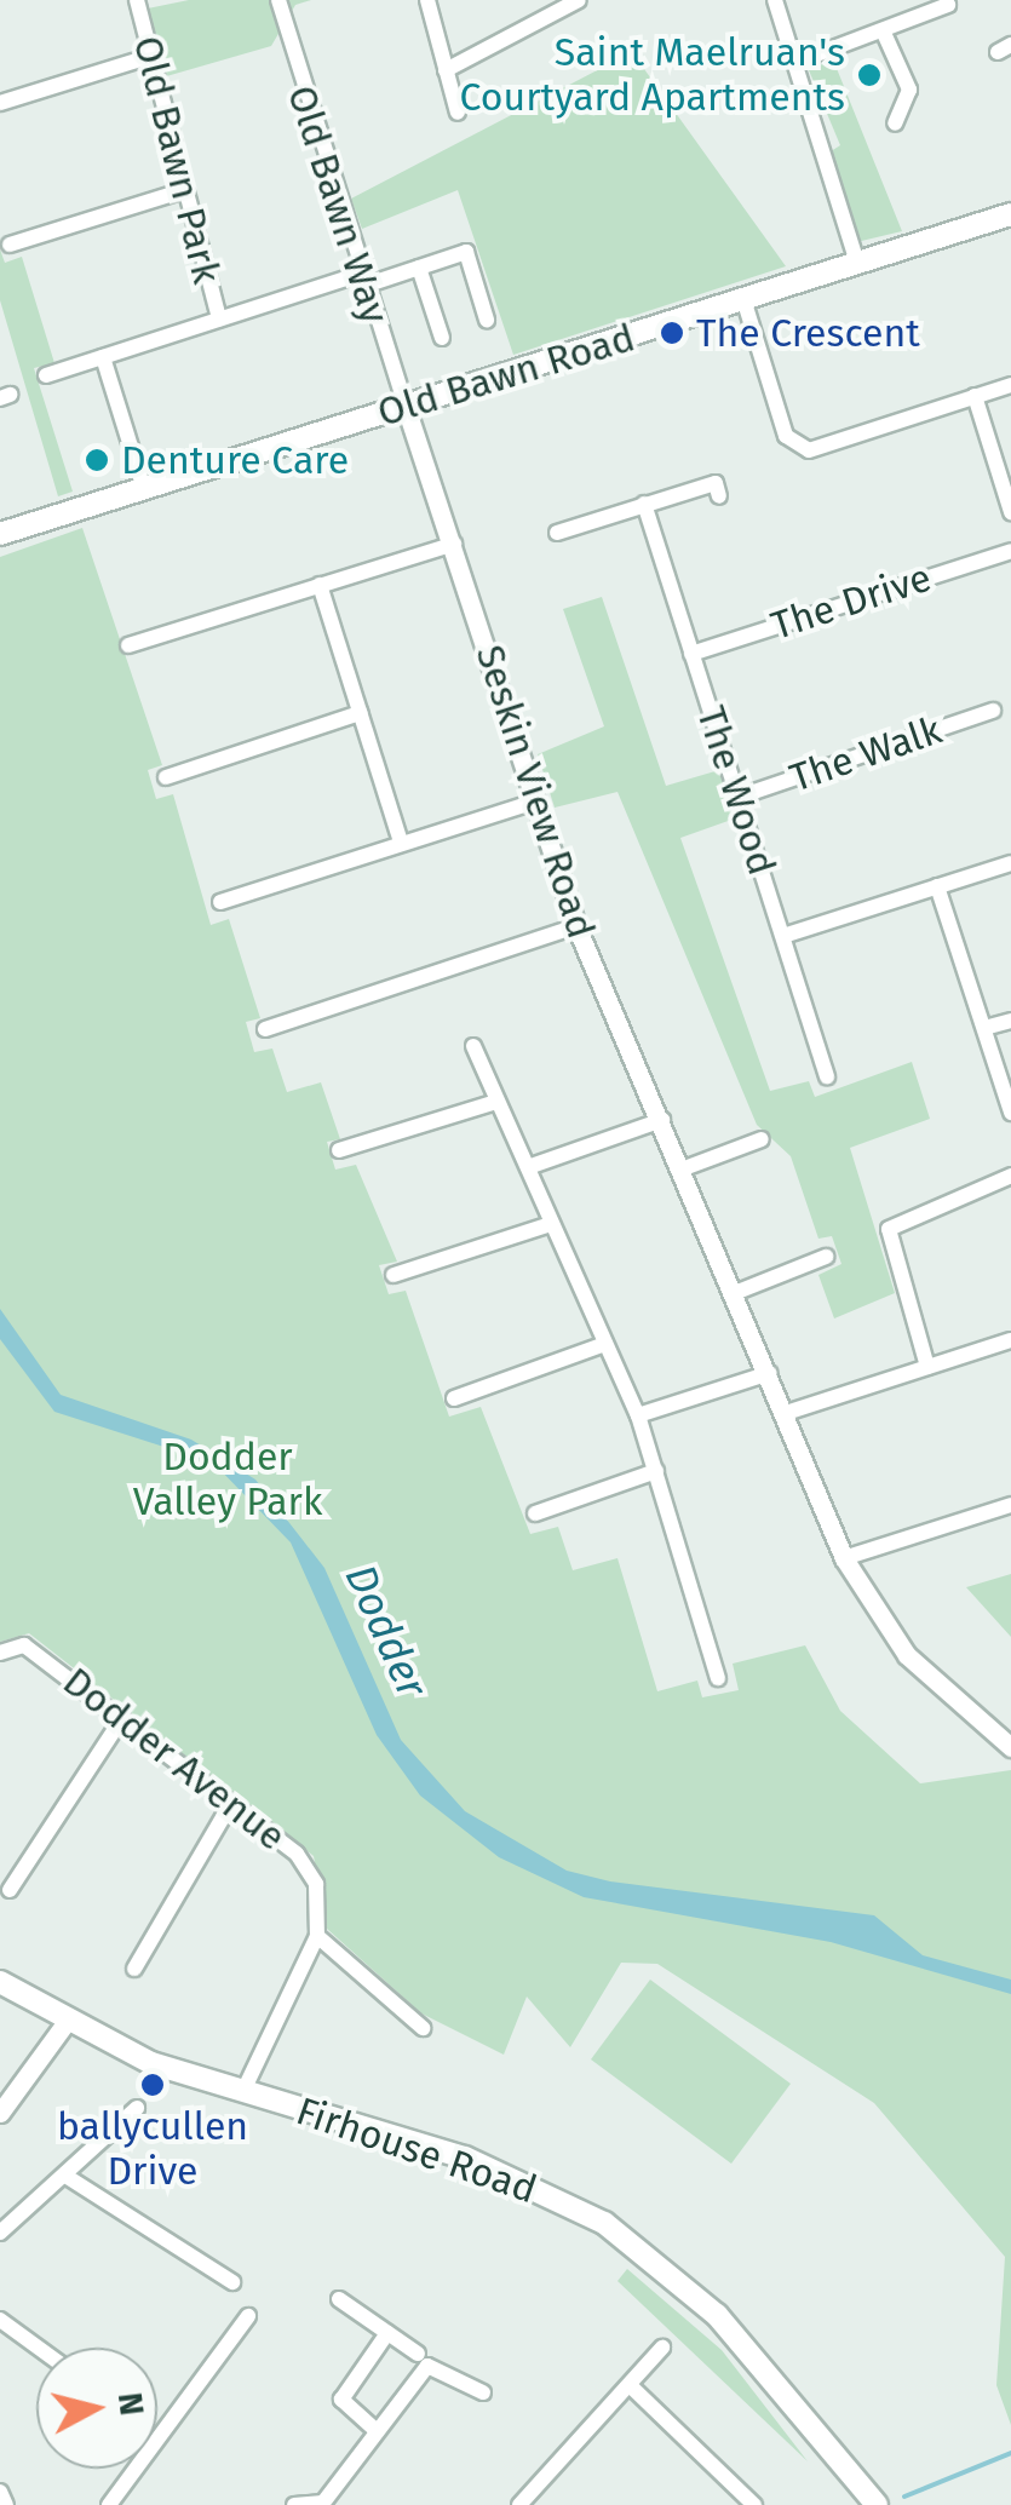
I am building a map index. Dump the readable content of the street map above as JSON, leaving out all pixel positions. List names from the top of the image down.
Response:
{
  "streets": {
    "main road": ["Old Bawn Road", "Firhouse Road"],
    "street": [
      "Old Bawn Park",
      "Old Bawn Way",
      "The Drive",
      "The Walk",
      "The Wood",
      "Seskin View Road",
      "Dodder Avenue"
    ]
  },
  "crossings": [
    ["Old Bawn Way", "Old Bawn Road"],
    ["Old Bawn Way", "Seskin View Road"],
    ["Old Bawn Road", "Seskin View Road"],
    ["The Drive", "The Wood"],
    ["The Walk", "The Wood"]
  ],
  "water": ["Dodder"],
  "parks": ["Dodder Valley Park"],
  "places": [
    "Saint Maelruan's Courtyard Apartments",
    "The Crescent",
    "Denture Care",
    "ballycullen Drive"
  ],
  "north": "right"
}
